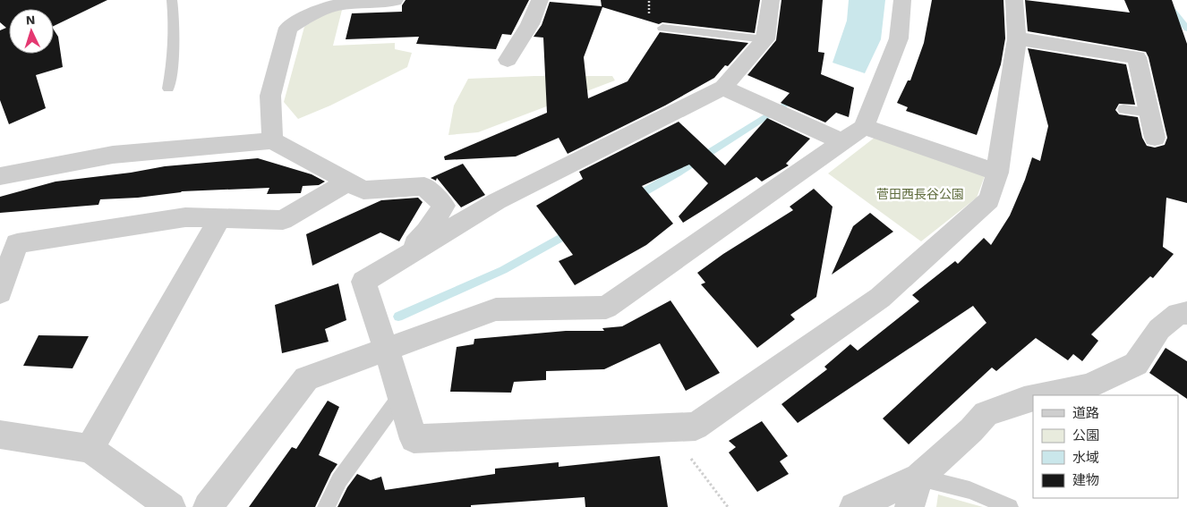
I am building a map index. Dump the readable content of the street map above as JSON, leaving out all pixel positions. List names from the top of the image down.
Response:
{
  "parks": ["菅田西長谷公園"],
  "legend": [
    "道路",
    "公園",
    "水域",
    "建物"
  ],
  "north": "top"
}
